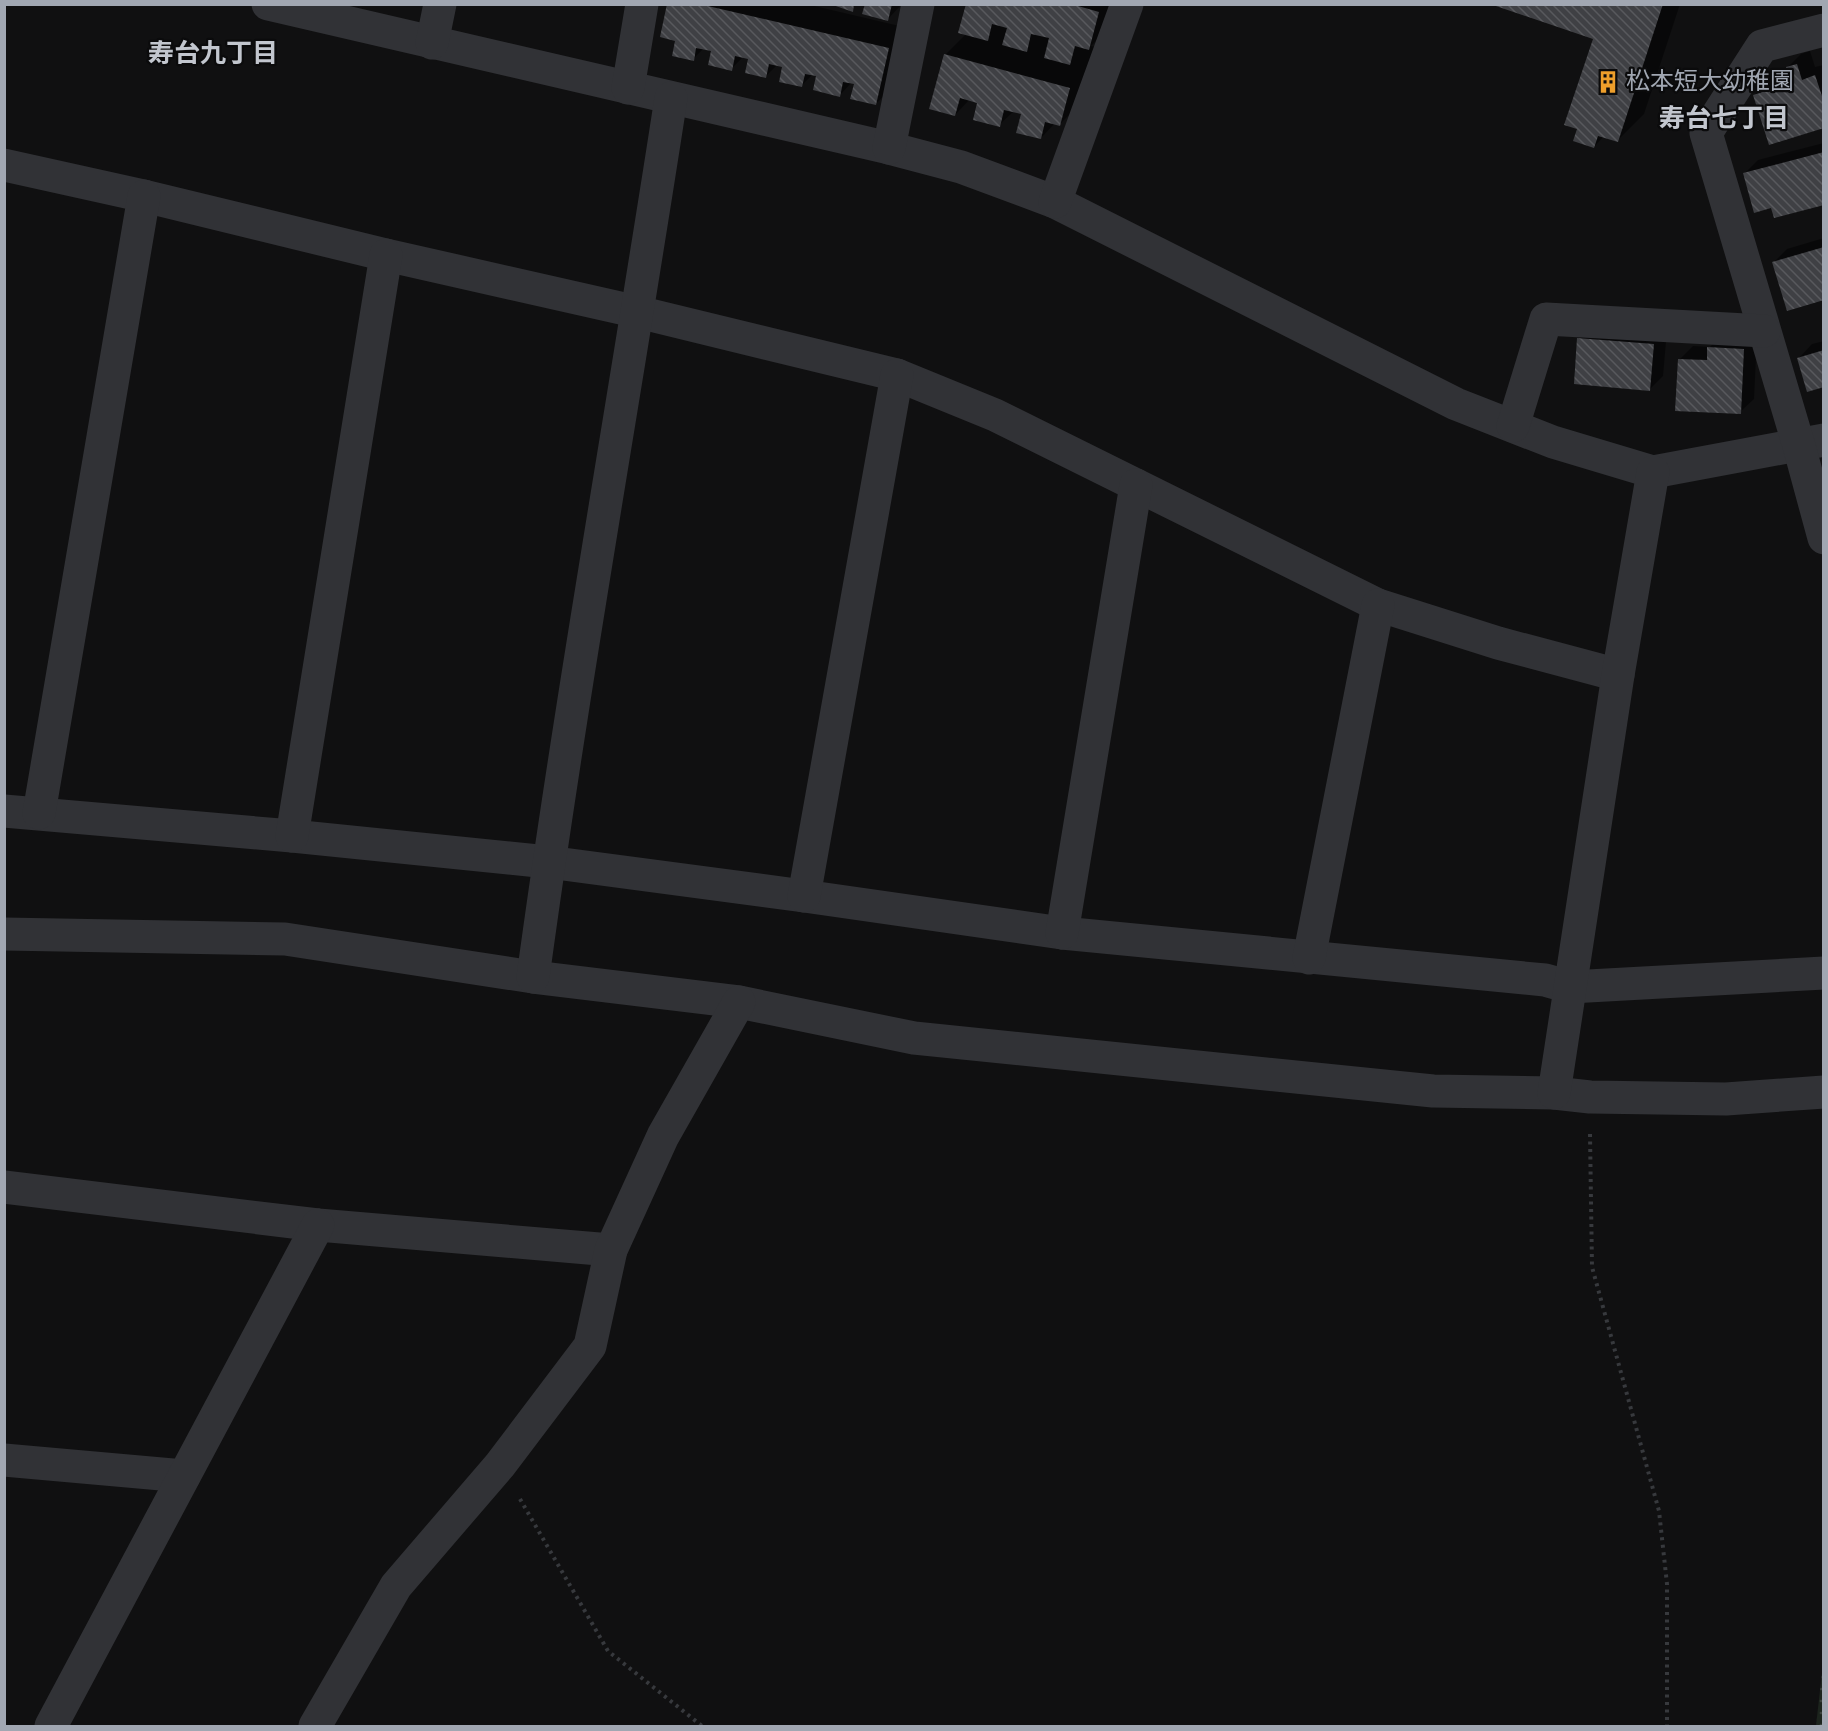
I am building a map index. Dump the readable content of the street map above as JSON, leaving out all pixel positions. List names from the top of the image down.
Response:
{
  "districts": ["寿台九丁目", "寿台七丁目"],
  "places": {
    "building": ["松本短大幼稚園"]
  }
}
